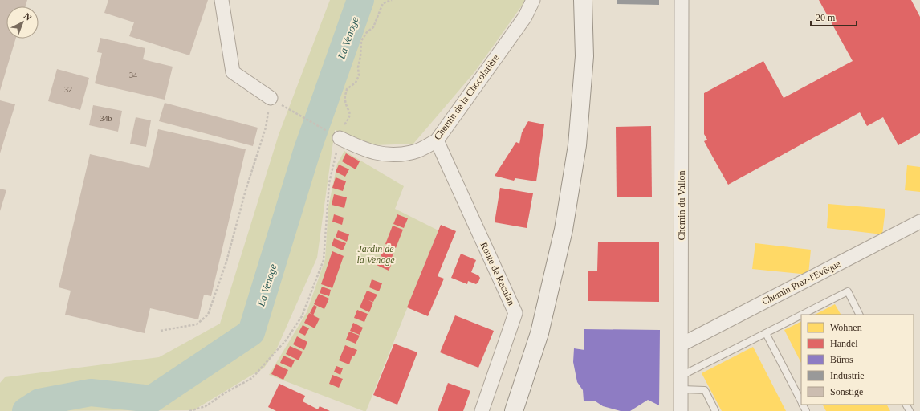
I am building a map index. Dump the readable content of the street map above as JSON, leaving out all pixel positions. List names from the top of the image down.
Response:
{
  "streets": {
    "street": [
      "Chemin de la Chocolatière",
      "Chemin du Vallon",
      "Route de Reculan",
      "Chemin Praz-l'Evêque"
    ]
  },
  "crossings": [
    ["Chemin de la Chocolatière", "Route de Reculan"],
    ["Chemin du Vallon", "Chemin Praz-l'Evêque"]
  ],
  "water": ["La Venoge"],
  "parks": ["Jardin de la Venoge"],
  "house_numbers": ["34", "32", "34b"],
  "legend": [
    "Wohnen",
    "Handel",
    "Büros",
    "Industrie",
    "Sonstige"
  ],
  "scale_bar": "20 m",
  "north": "top right"
}
